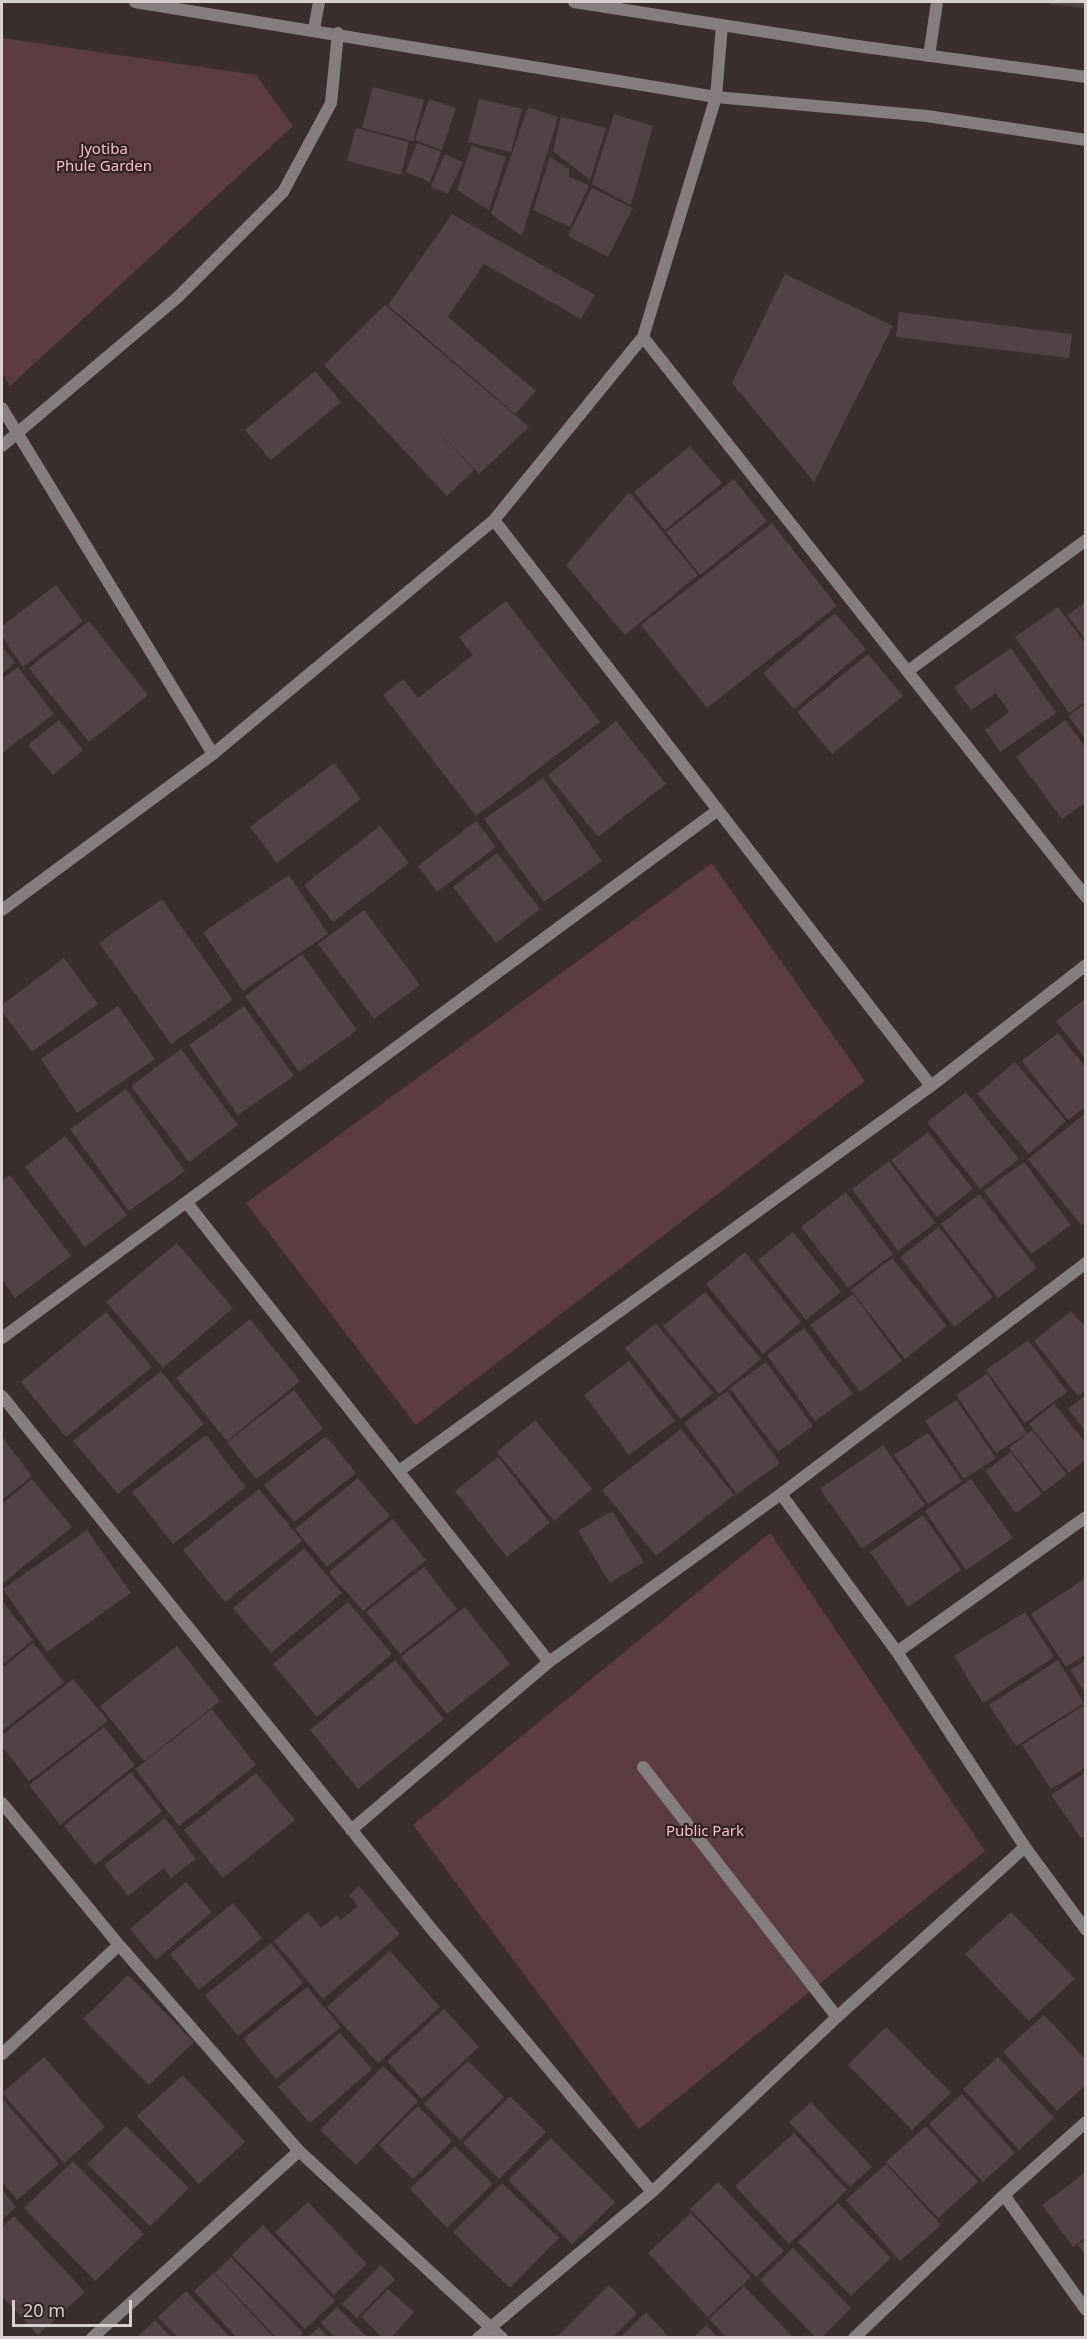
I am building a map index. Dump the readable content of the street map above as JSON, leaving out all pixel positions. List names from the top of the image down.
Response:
{
  "parks": ["Jyotiba Phule Garden", "Public Park"],
  "scale_bar": "20 m"
}
